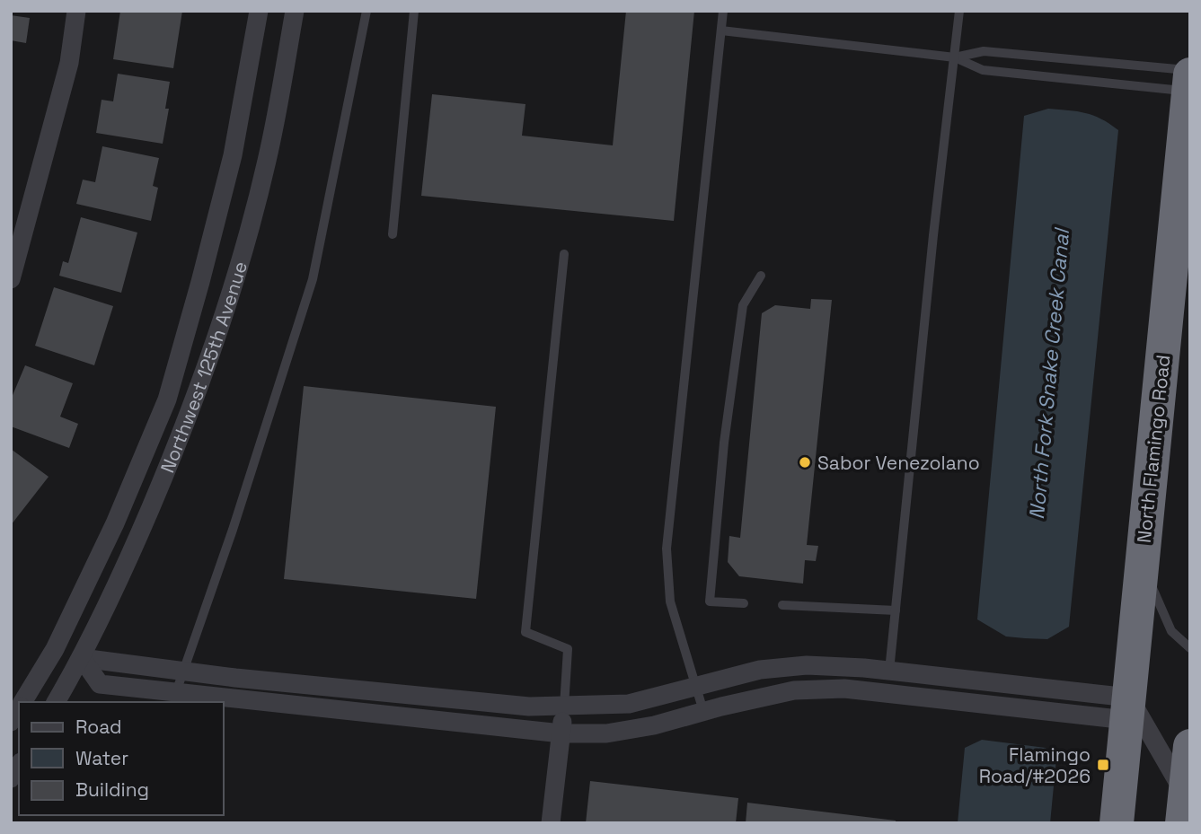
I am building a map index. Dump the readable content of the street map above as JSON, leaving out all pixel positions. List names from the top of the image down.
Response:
{
  "streets": {
    "highway": ["North Flamingo Road"],
    "street": ["Northwest 125th Avenue"]
  },
  "water": ["North Fork Snake Creek Canal"],
  "places": {
    "other": ["Sabor Venezolano"],
    "transit": ["Flamingo Road/#2026"]
  },
  "legend": ["Road", "Water", "Building"]
}
